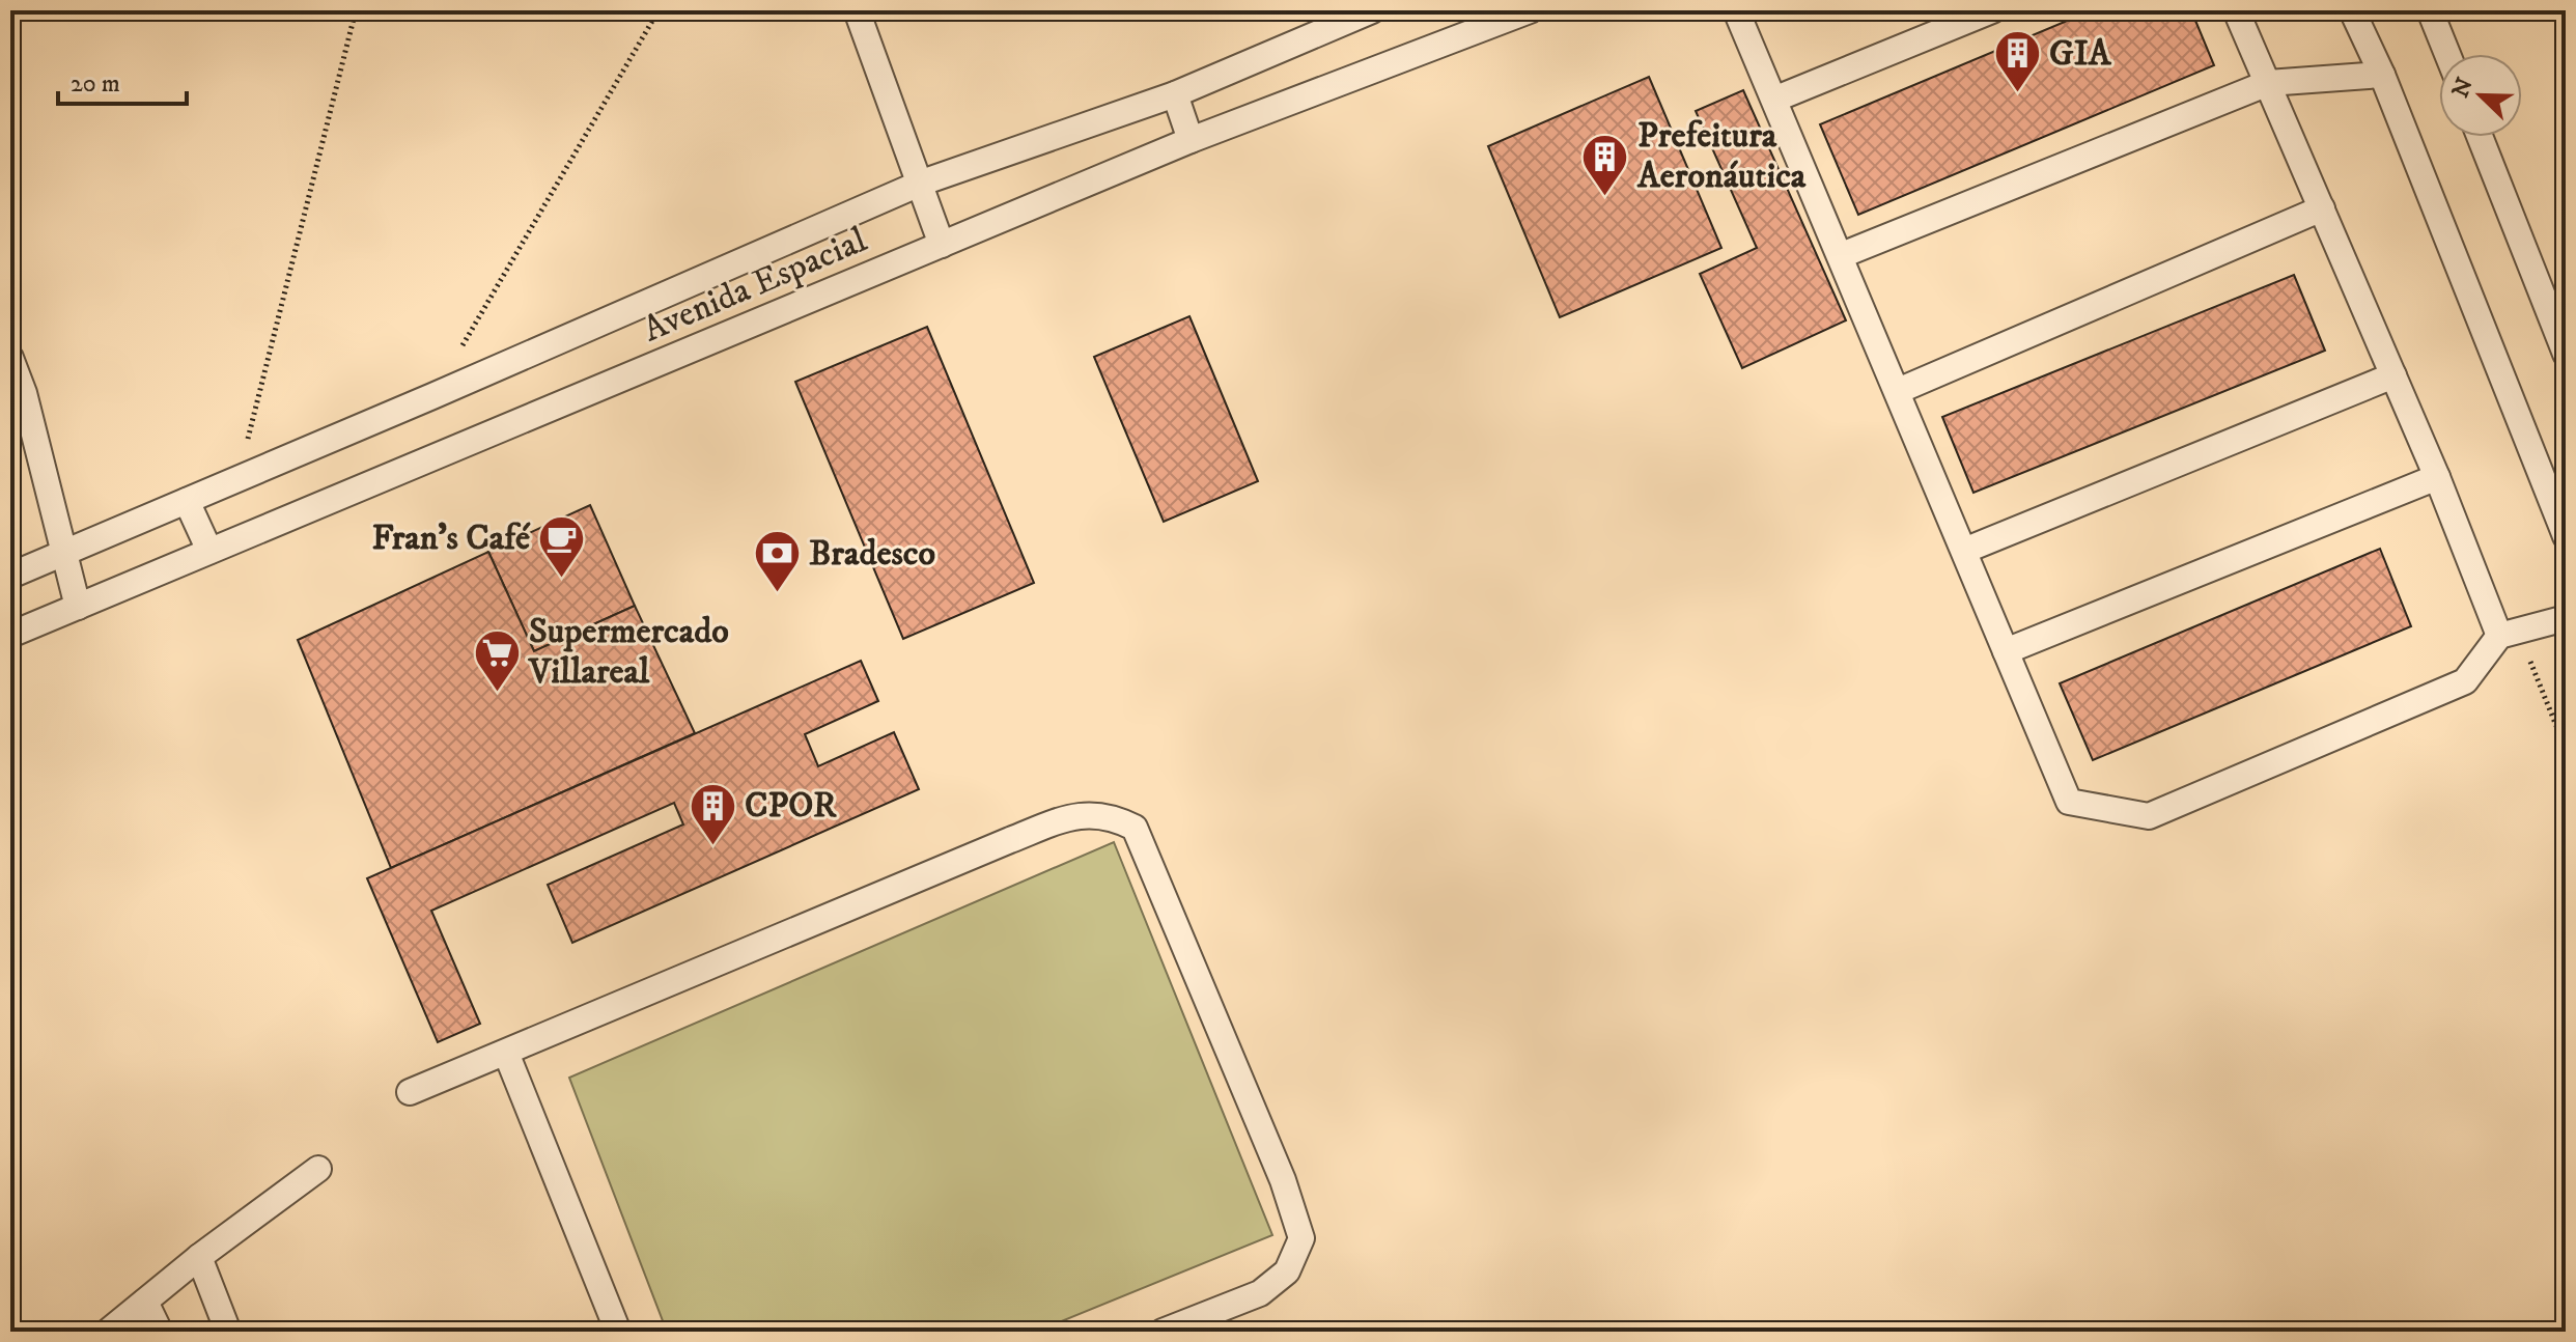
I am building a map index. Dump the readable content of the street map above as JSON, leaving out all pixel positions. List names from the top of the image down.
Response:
{
  "streets": {
    "lane": ["Avenida Espacial"]
  },
  "places": {
    "building": ["GIA", "Prefeitura Aeronáutica", "CPOR"],
    "cafe": ["Fran's Café"],
    "bank": ["Bradesco"],
    "supermarket": ["Supermercado Villareal"]
  },
  "scale_bar": "20 m",
  "north": "top left"
}
